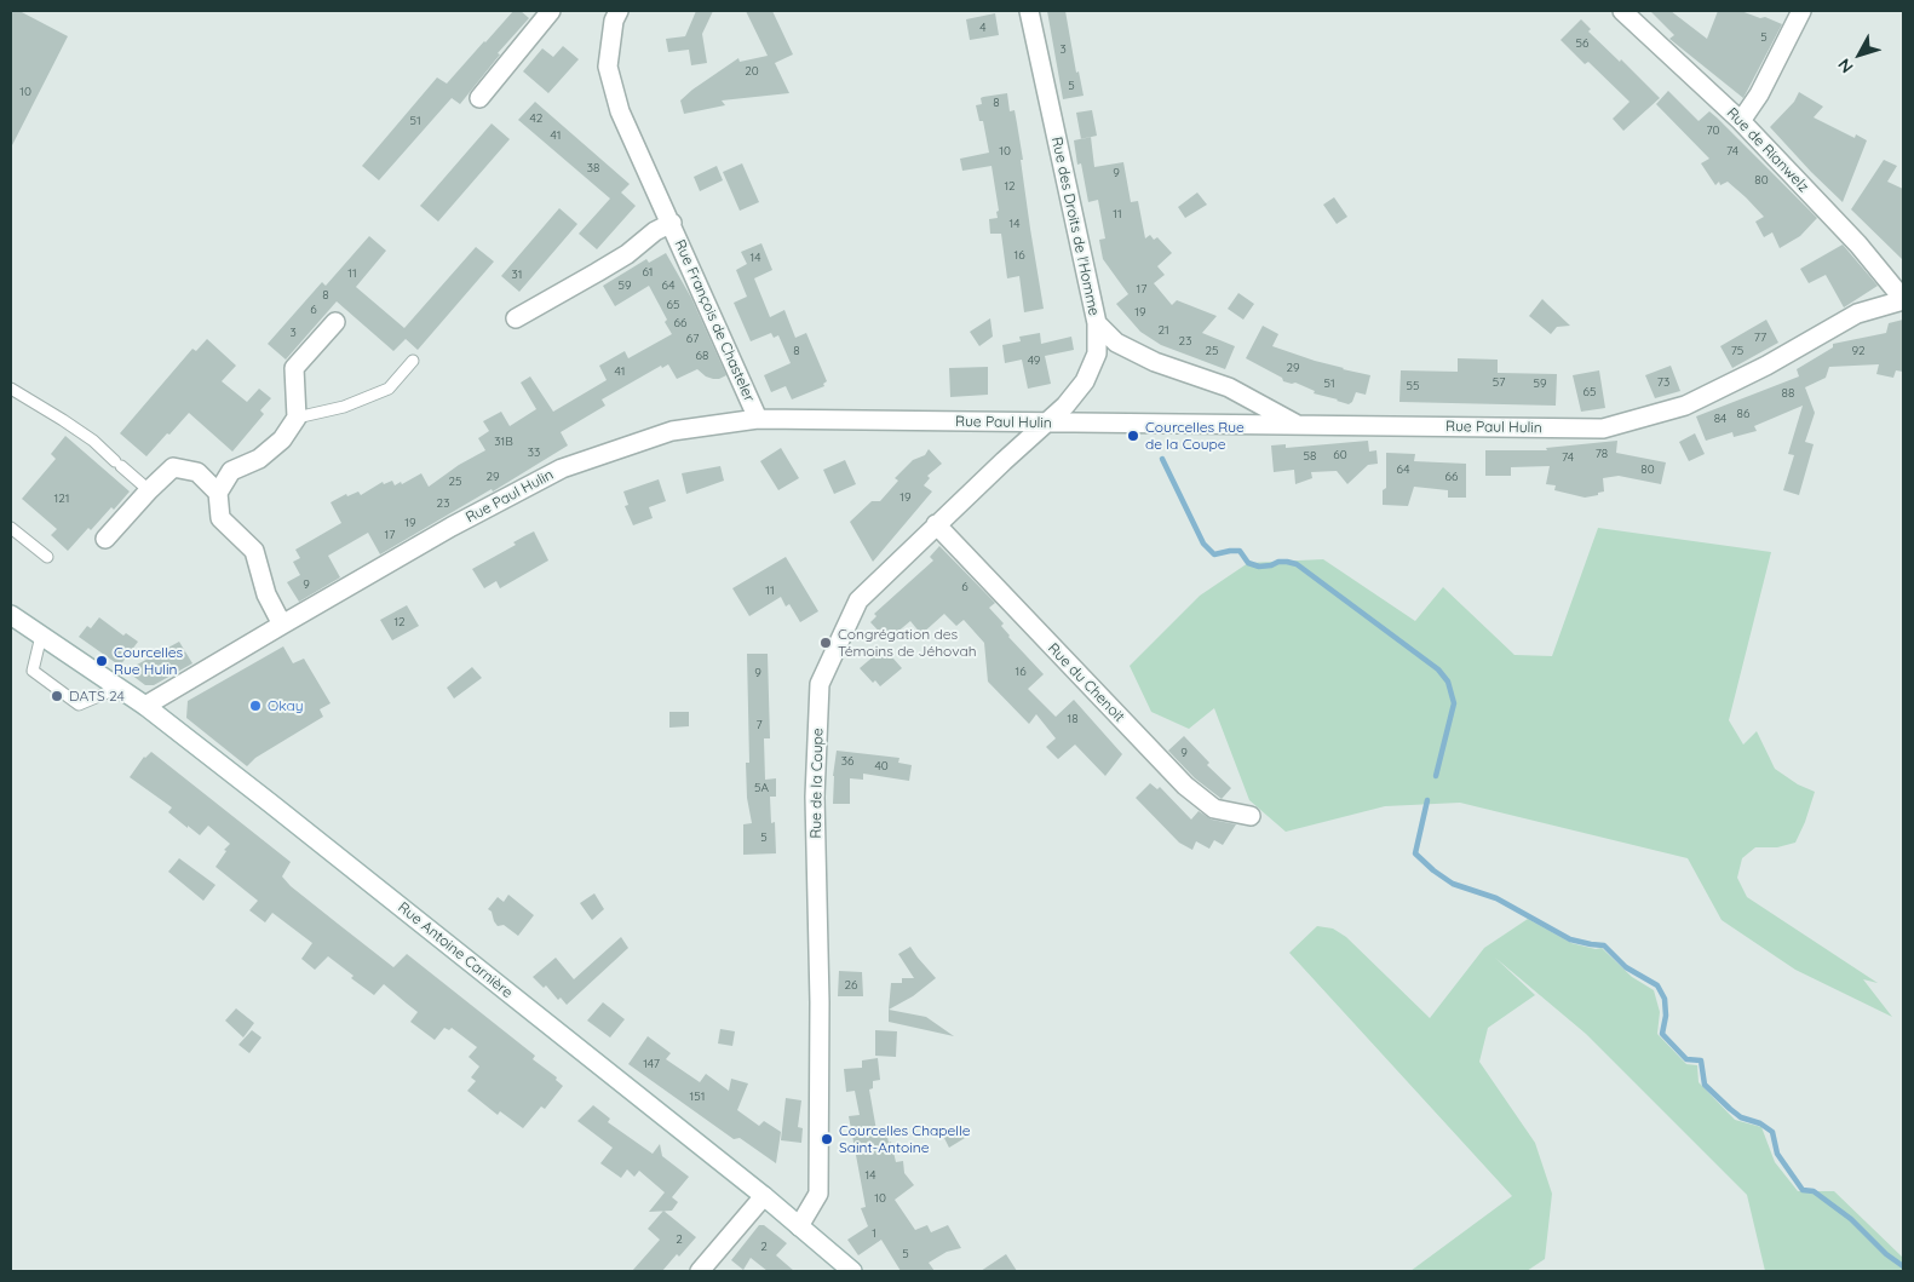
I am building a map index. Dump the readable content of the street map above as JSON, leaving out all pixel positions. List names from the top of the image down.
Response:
{
  "streets": {
    "street": [
      "Rue de Rianwelz",
      "Rue des Droits de l'Homme",
      "Rue François de Chasteler",
      "Rue Paul Hulin",
      "Rue du Chenoit",
      "Rue de la Coupe",
      "Rue Antoine Carnière"
    ]
  },
  "crossings": [
    ["Rue de Rianwelz", "Rue Paul Hulin"],
    ["Rue des Droits de l'Homme", "Rue Paul Hulin"],
    ["Rue des Droits de l'Homme", "Rue de la Coupe"],
    ["Rue François de Chasteler", "Rue Paul Hulin"],
    ["Rue Paul Hulin", "Rue de la Coupe"],
    ["Rue Paul Hulin", "Rue Antoine Carnière"],
    ["Rue du Chenoit", "Rue de la Coupe"],
    ["Rue de la Coupe", "Rue Antoine Carnière"]
  ],
  "places": [
    "Courcelles Rue de la Coupe",
    "Congrégation des Témoins de Jéhovah",
    "Courcelles Rue Hulin",
    "DATS 24",
    "Okay",
    "Courcelles Chapelle Saint-Antoine"
  ],
  "house_numbers": [
    "4",
    "5",
    "56",
    "3",
    "20",
    "5",
    "10",
    "8",
    "42",
    "51",
    "70",
    "41",
    "10",
    "74",
    "38",
    "9",
    "80",
    "12",
    "11",
    "14",
    "16",
    "14",
    "61",
    "11",
    "31",
    "59",
    "64",
    "17",
    "8",
    "65",
    "6",
    "19",
    "66",
    "21",
    "3",
    "77",
    "67",
    "23",
    "8",
    "25",
    "75",
    "92",
    "68",
    "49",
    "29",
    "41",
    "57",
    "73",
    "51",
    "59",
    "55",
    "65",
    "88",
    "86",
    "84",
    "31B",
    "33",
    "78",
    "60",
    "58",
    "74",
    "64",
    "80",
    "29",
    "66",
    "25",
    "19",
    "121",
    "23",
    "19",
    "17",
    "9",
    "6",
    "11",
    "12",
    "16",
    "9",
    "18",
    "7",
    "9",
    "36",
    "40",
    "5A",
    "5",
    "26",
    "147",
    "151",
    "14",
    "10",
    "1",
    "2",
    "2",
    "5"
  ],
  "north": "bottom left"
}
